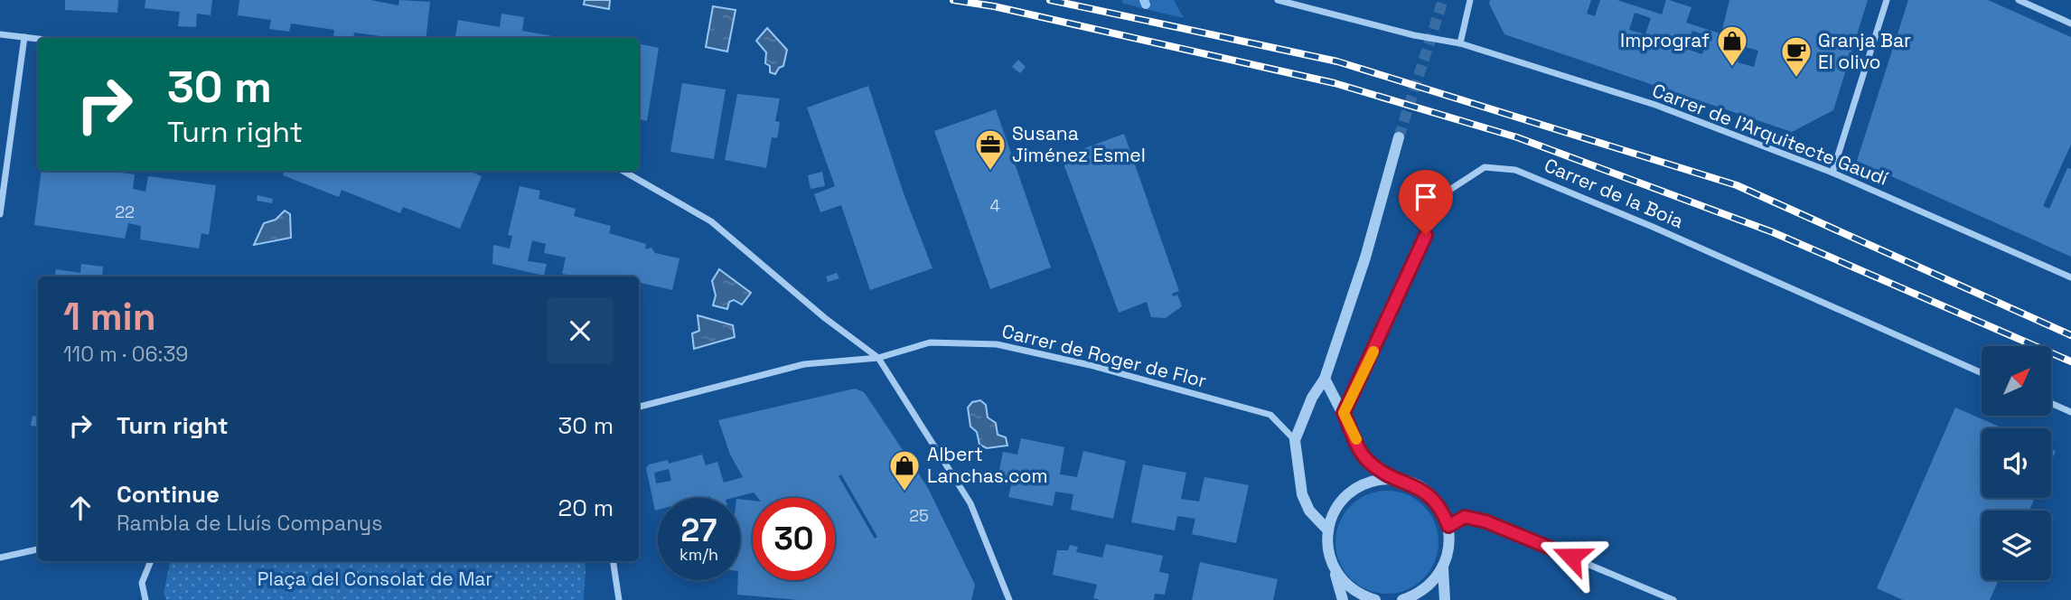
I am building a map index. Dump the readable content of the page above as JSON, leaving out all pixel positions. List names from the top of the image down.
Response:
{
  "streets": {
    "street": ["Carrer de l'Arquitecte Gaudí", "Carrer de la Boia", "Carrer de Roger de Flor"]
  },
  "parks": ["Plaça del Consolat de Mar"],
  "places": {
    "shop": ["Imprograf", "Albert Lanchas.com"],
    "cafe": ["Granja Bar El olivo"],
    "office": ["Susana Jiménez Esmel"]
  },
  "house_numbers": ["4", "22", "25"],
  "north": "top right",
  "page": {
    "turn": ["30 m", "Turn right"],
    "heading": ["1 min", "110 m · 06:39"],
    "list": [
      {
        "name": "Turn right",
        "value": "30 m"
      },
      {
        "name": "Continue",
        "note": "Rambla de Lluís Companys",
        "value": "20 m"
      }
    ],
    "speed": "27 km/h",
    "limit": "30"
  }
}
